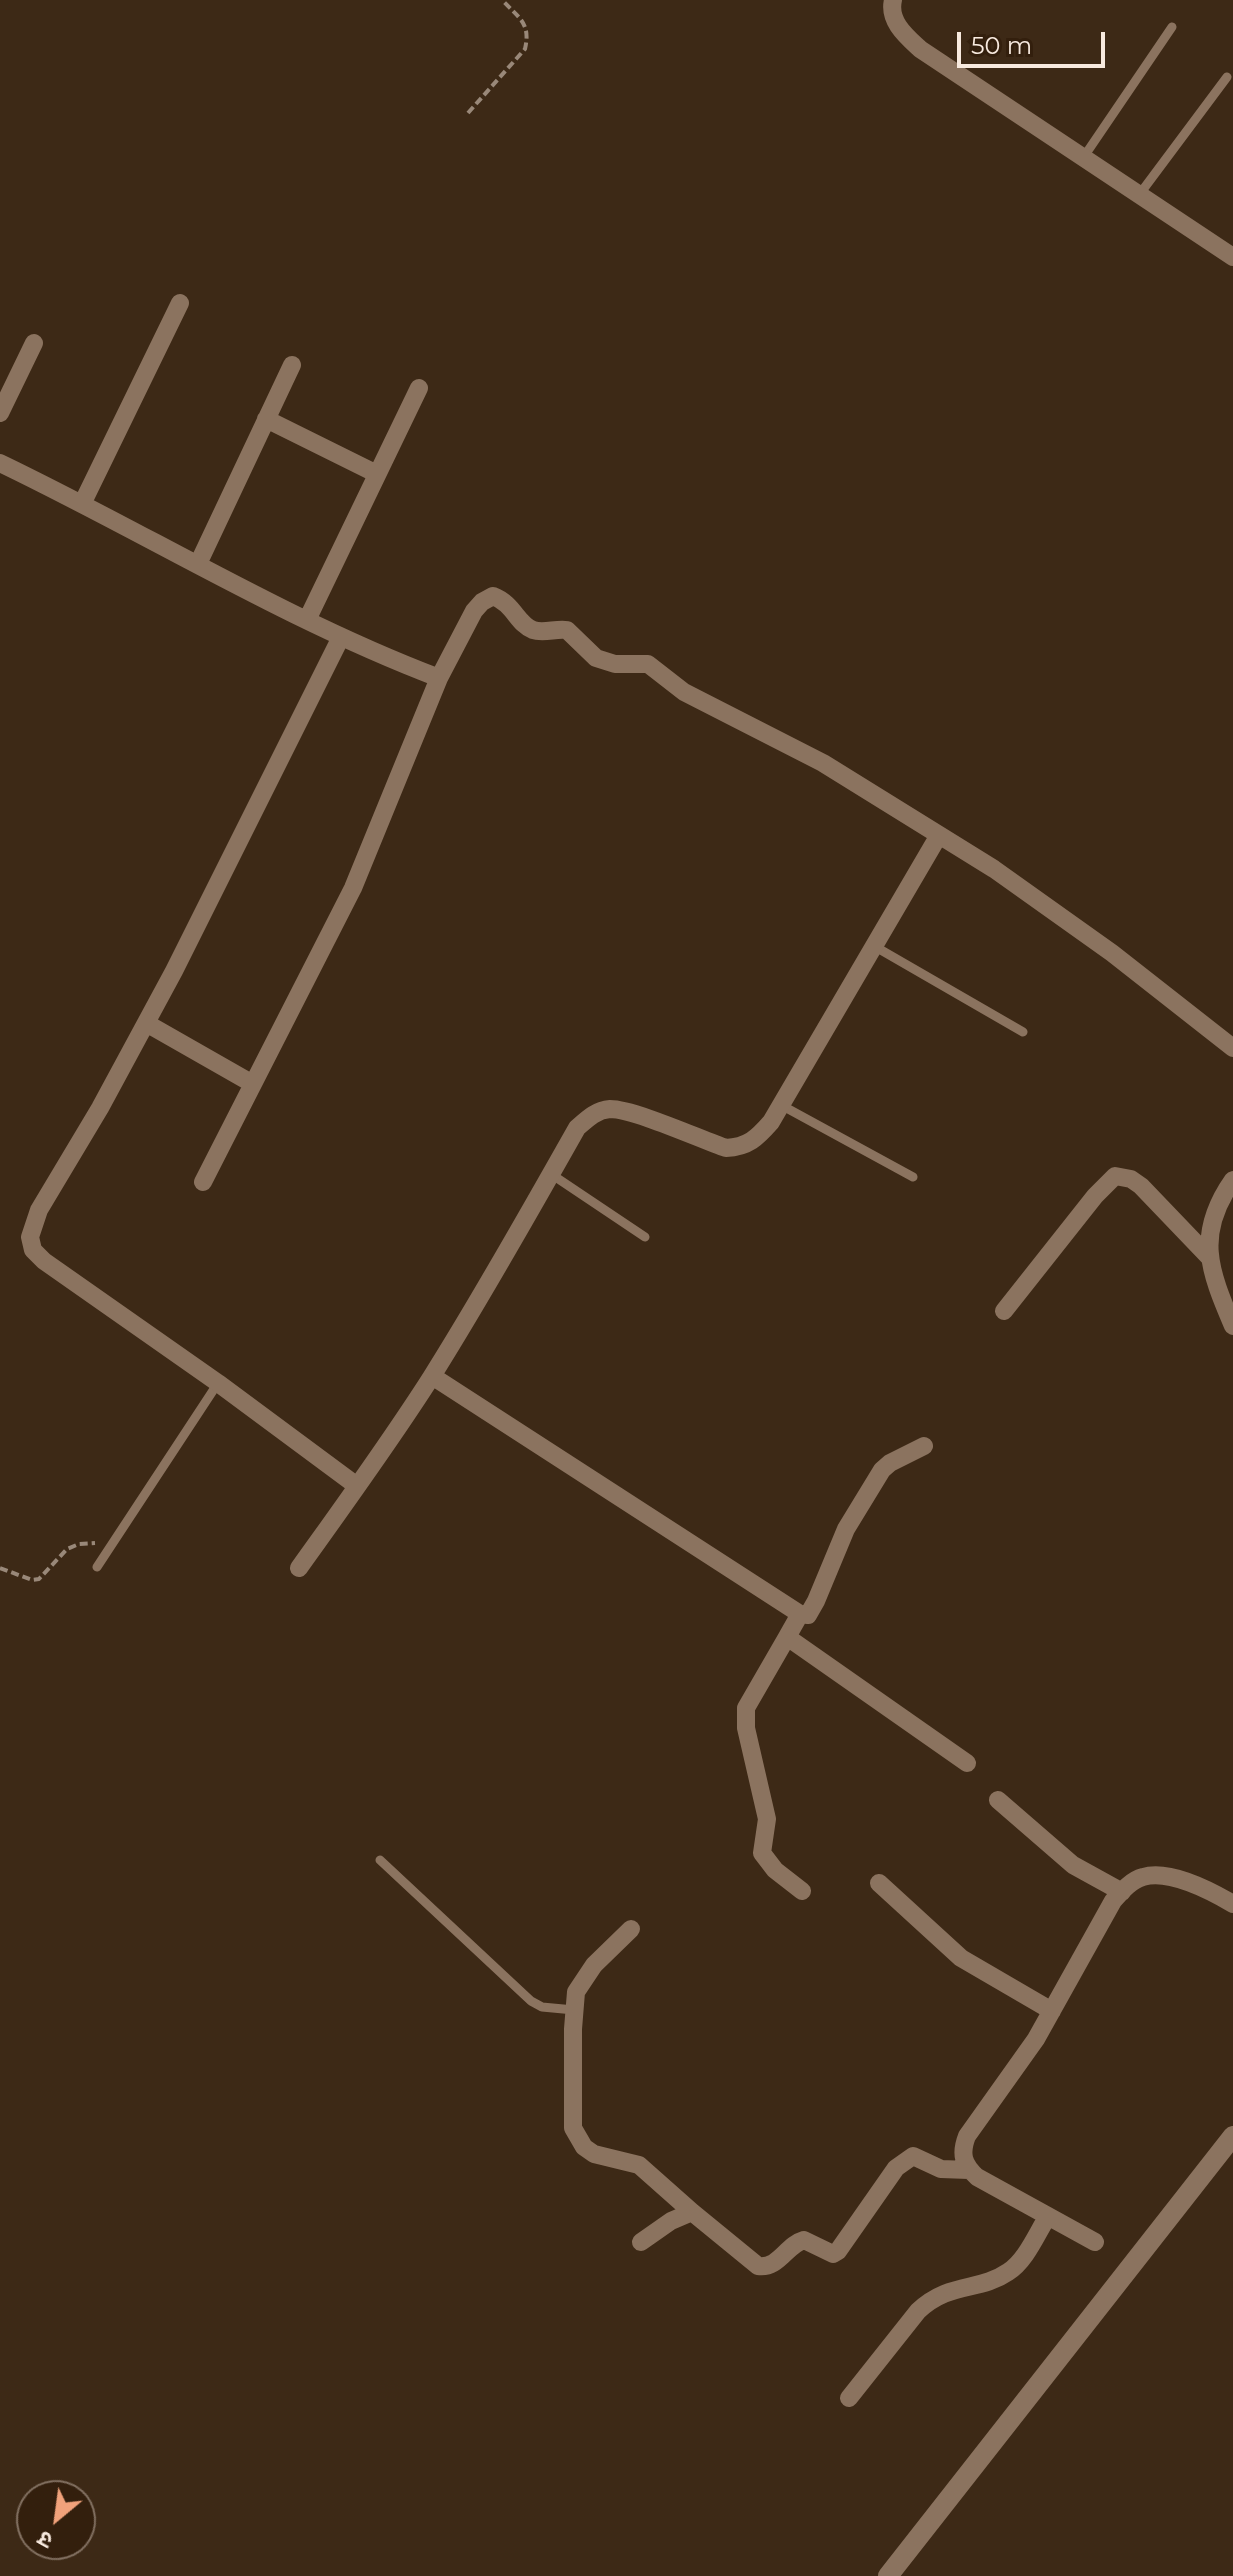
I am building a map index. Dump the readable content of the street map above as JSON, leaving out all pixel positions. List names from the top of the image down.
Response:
{
  "scale_bar": "50 m",
  "north": "bottom left"
}
